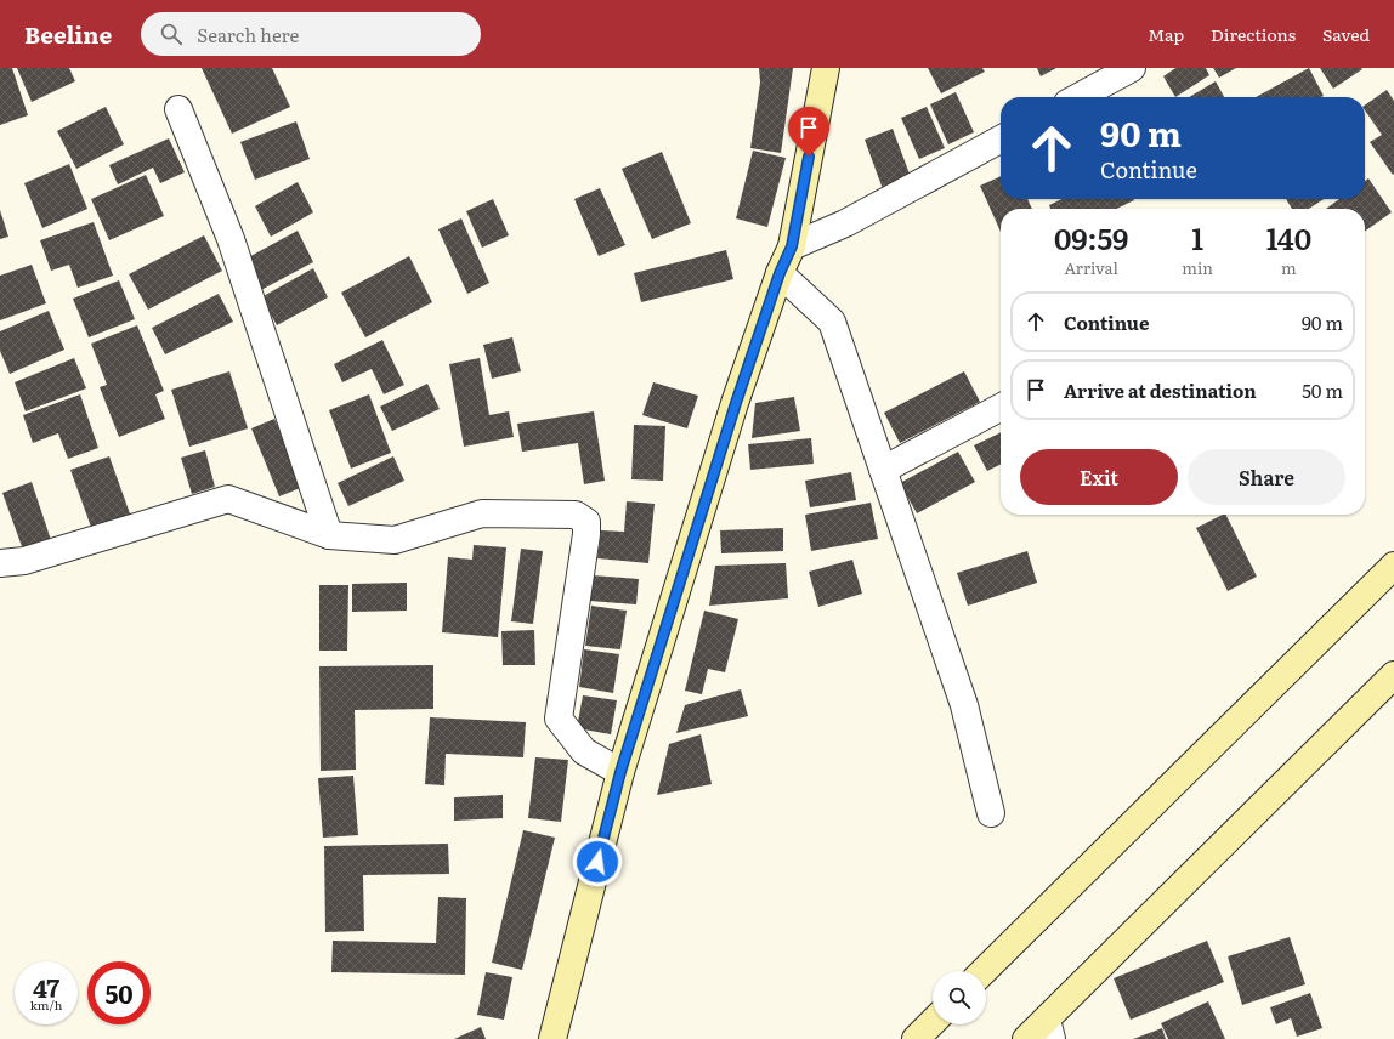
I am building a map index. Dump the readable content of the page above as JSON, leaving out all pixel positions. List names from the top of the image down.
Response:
{
  "page": {
    "header": "Beeline",
    "search": "Search here",
    "nav": ["Map", "Directions", "Saved"],
    "turn": ["90 m", "Continue"],
    "eta": [
      "09:59",
      "Arrival",
      "1",
      "min",
      "140",
      "m"
    ],
    "list": [
      {
        "name": "Continue",
        "value": "90 m"
      },
      {
        "name": "Arrive at destination",
        "value": "50 m"
      }
    ],
    "buttons": ["Exit", "Share"],
    "speed": "47 km/h",
    "limit": "50"
  }
}
